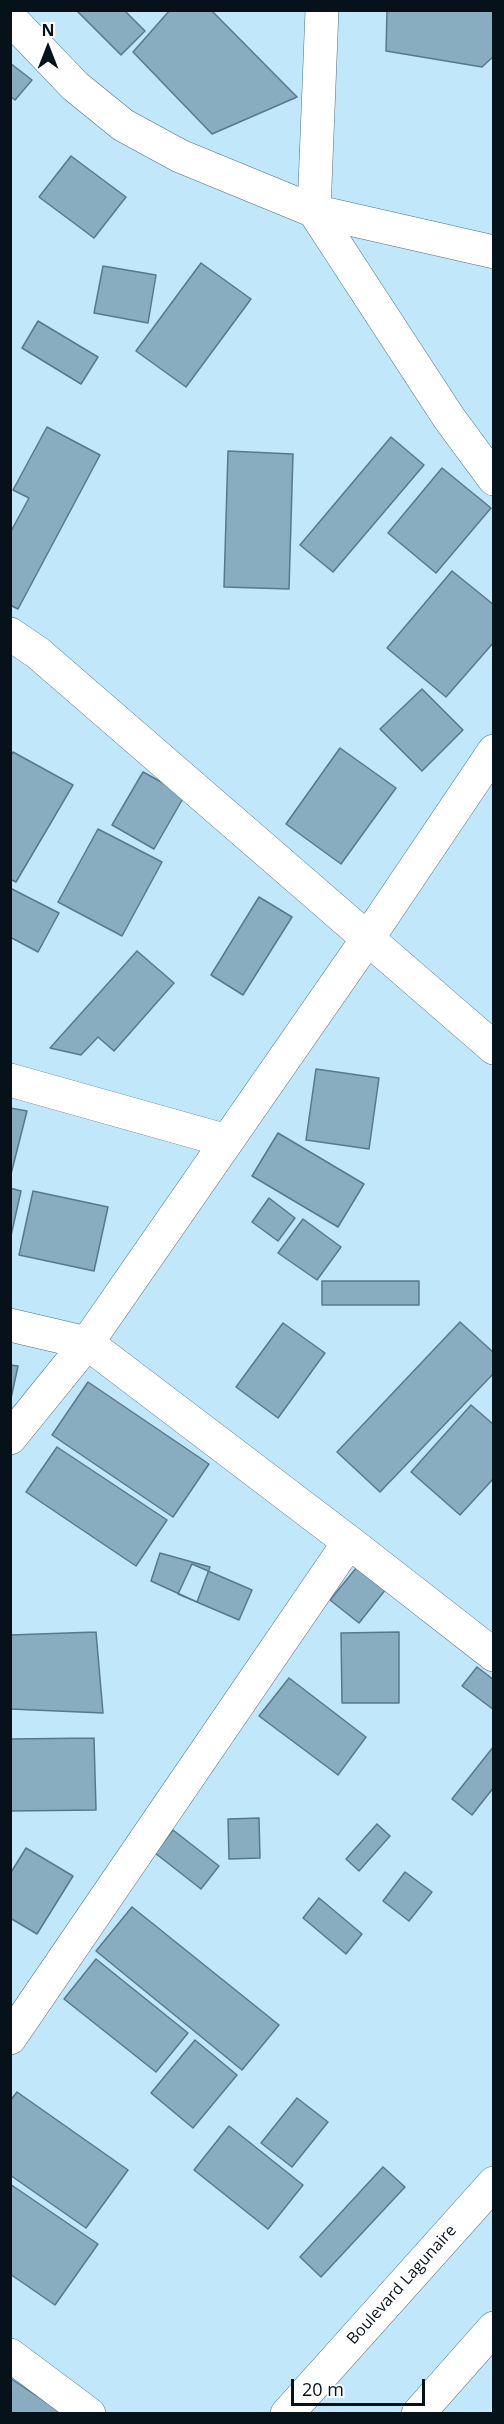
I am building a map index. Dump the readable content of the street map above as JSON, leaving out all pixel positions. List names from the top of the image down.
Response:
{
  "streets": {
    "street": ["Boulevard Lagunaire"]
  },
  "scale_bar": "20 m",
  "north": "top"
}
